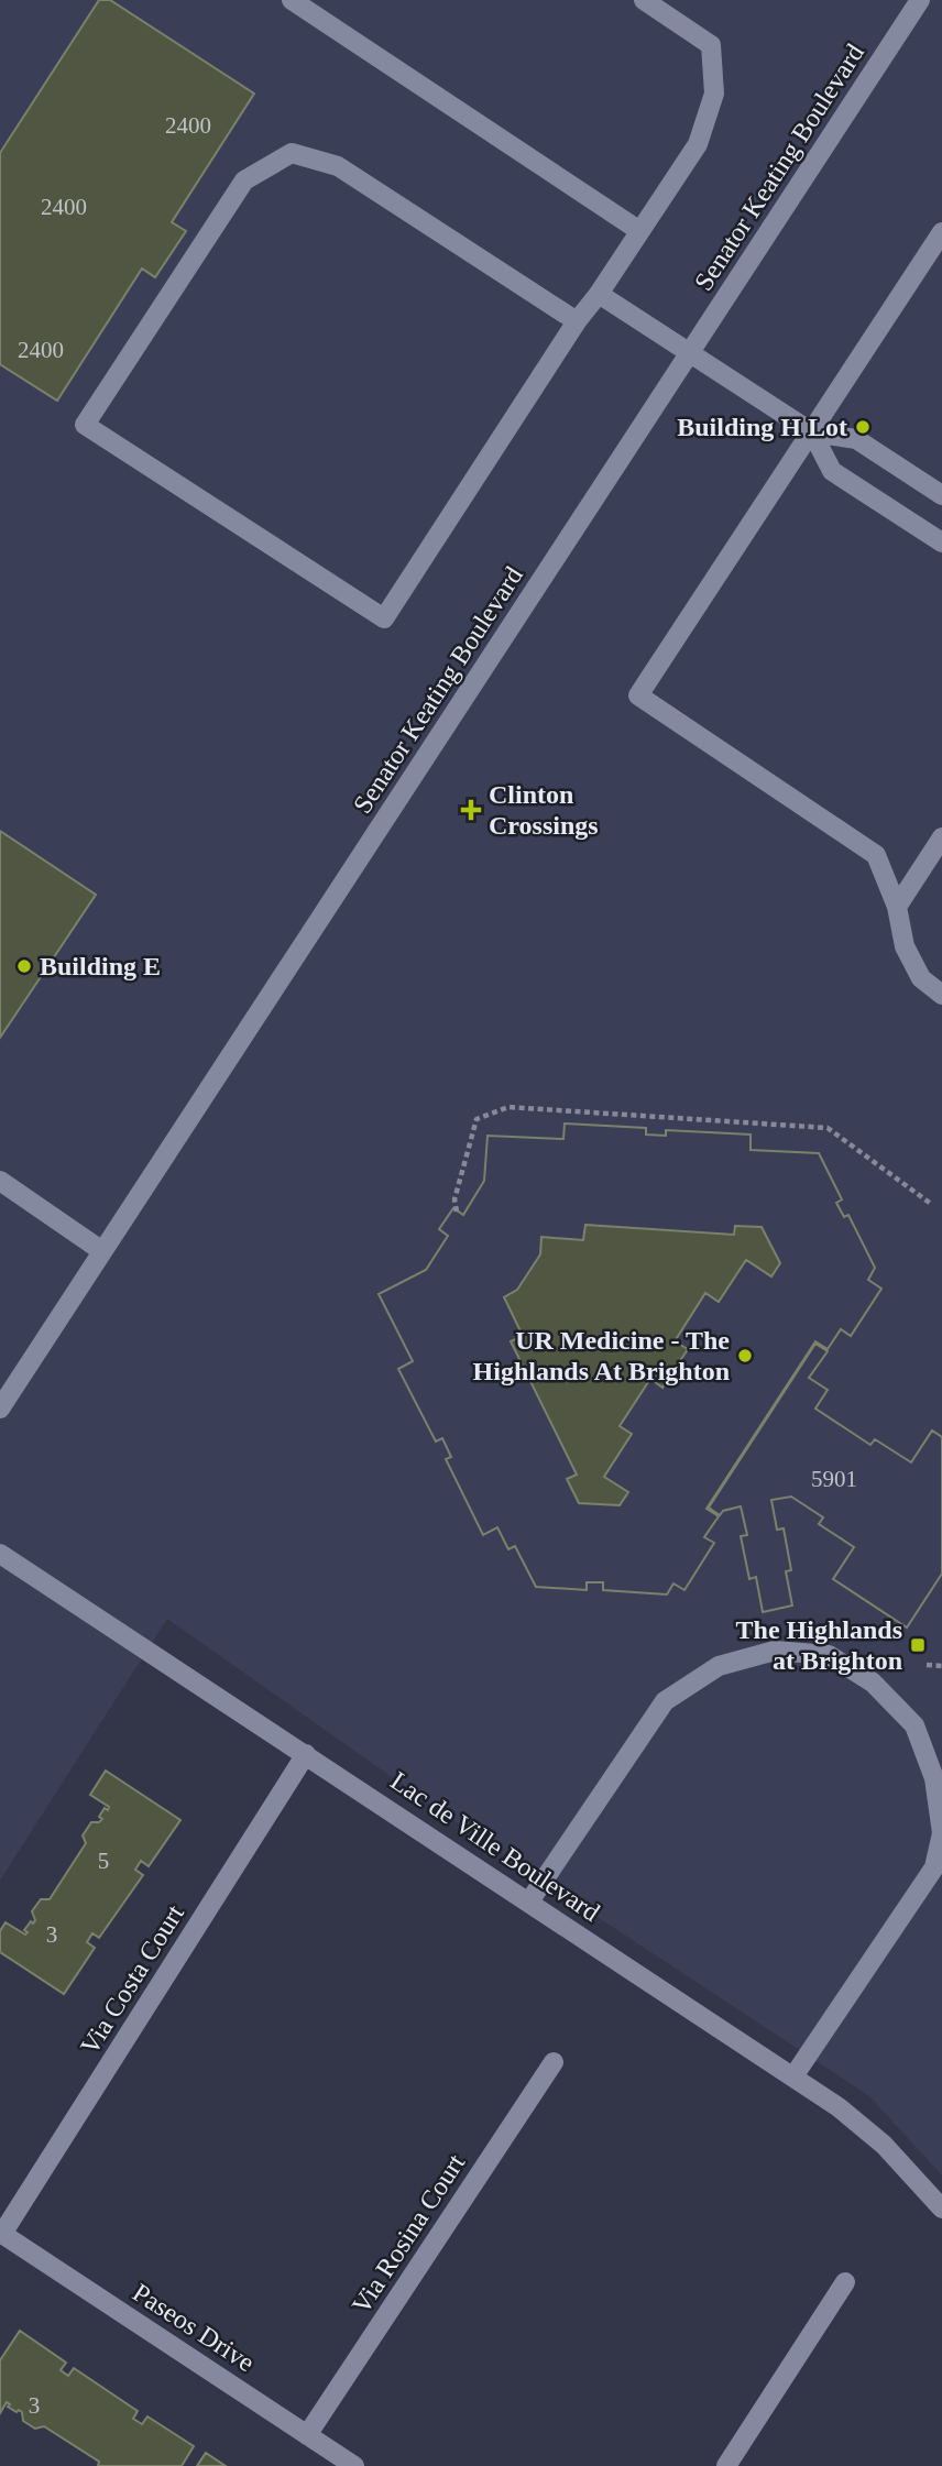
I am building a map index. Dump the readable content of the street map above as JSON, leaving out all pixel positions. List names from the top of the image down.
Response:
{
  "streets": {
    "street": [
      "Senator Keating Boulevard",
      "Lac de Ville Boulevard",
      "Via Costa Court",
      "Via Rosina Court",
      "Paseos Drive"
    ]
  },
  "crossings": [
    ["Lac de Ville Boulevard", "Via Costa Court"],
    ["Via Costa Court", "Paseos Drive"],
    ["Via Rosina Court", "Paseos Drive"]
  ],
  "places": {
    "other": ["Building H Lot", "Building E", "UR Medicine - The Highlands At Brighton"],
    "health": ["Clinton Crossings"],
    "transit": ["The Highlands at Brighton"]
  },
  "house_numbers": [
    "2400",
    "2400",
    "2400",
    "5901",
    "5",
    "3",
    "3"
  ]
}
